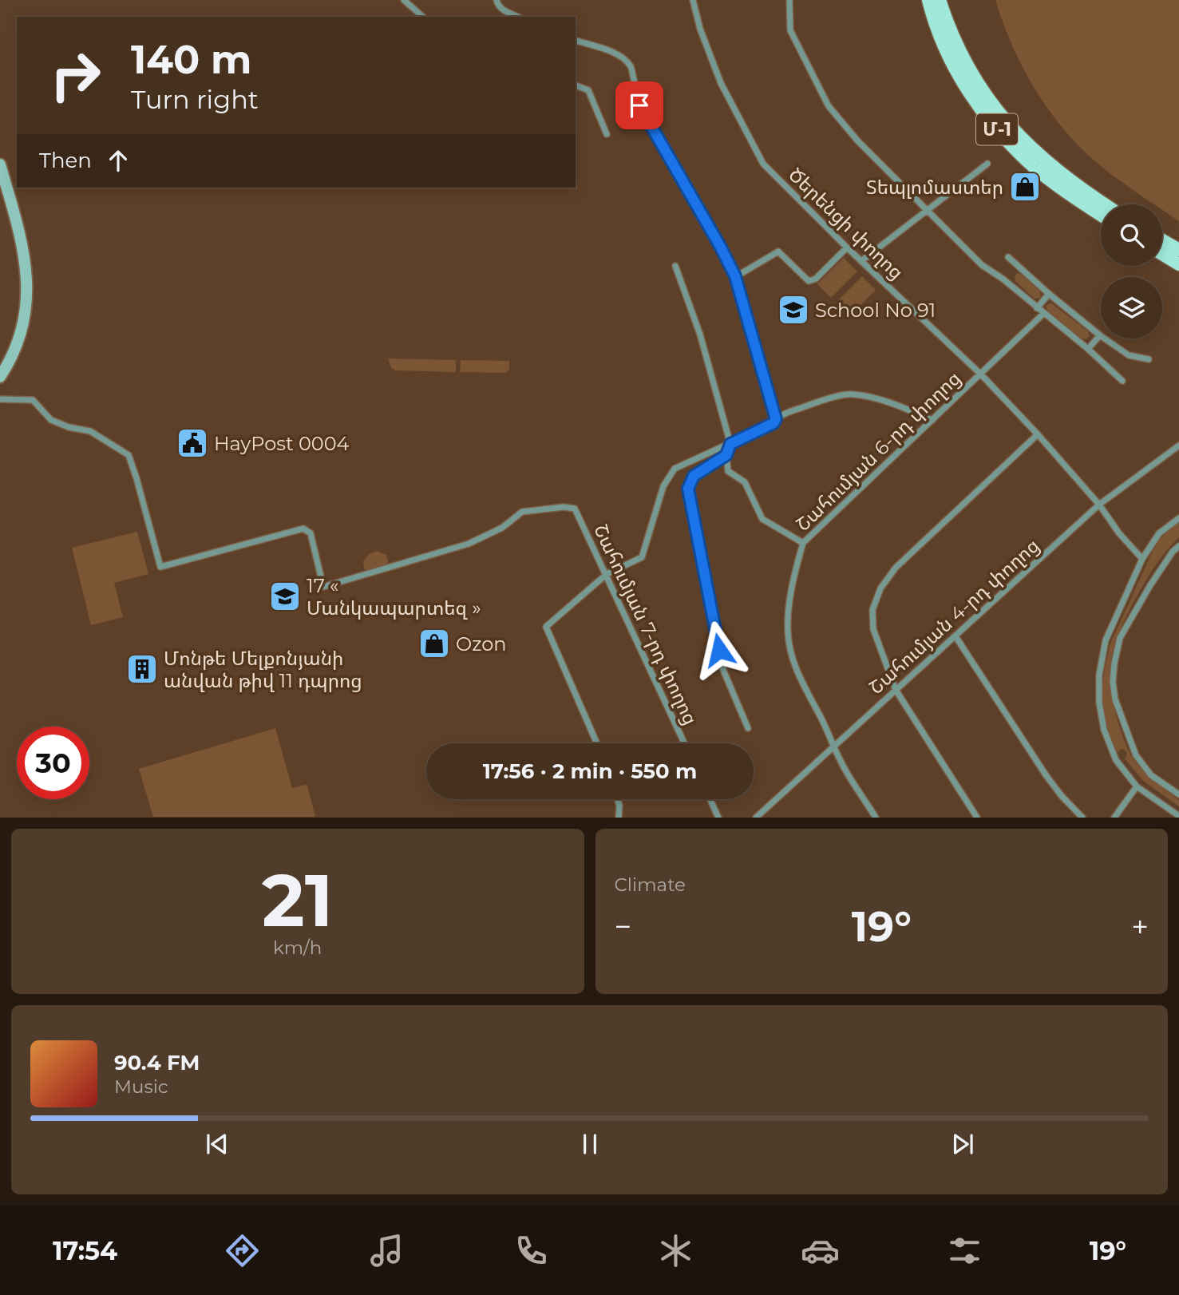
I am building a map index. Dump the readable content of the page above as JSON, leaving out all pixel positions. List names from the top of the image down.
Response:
{
  "streets": {
    "main road": ["Մ-1"],
    "street": [
      "Ծերենցի փողոց",
      "Շահումյան 6-րդ փողոց",
      "Շահումյան 4-րդ փողոց",
      "Շահումյան 7-րդ փողոց"
    ]
  },
  "crossings": [
    ["Ծերենցի փողոց", "Շահումյան 6-րդ փողոց"],
    ["Ծերենցի փողոց", "Շահումյան 4-րդ փողոց"],
    ["Շահումյան 6-րդ փողոց", "Շահումյան 4-րդ փողոց"]
  ],
  "places": {
    "shop": ["Տեպլոմաստեր", "Ozon"],
    "school or university": ["School No 91", "17 « Մանկապարտեզ »"],
    "public building": ["HayPost 0004"],
    "building": ["Մոնթե Մելքոնյանի անվան թիվ 11 դպրոց"]
  },
  "page": {
    "turn": ["140 m", "Turn right"],
    "then": "Then",
    "limit": "30",
    "trip": "17:56 · 2 min · 550 m",
    "tile": [
      ["21", "km/h"],
      "Climate"
    ],
    "heat": ["−", "19°", "+"],
    "song": ["90.4 FM", "Music"],
    "tabs": ["17:54", "19°"]
  }
}
